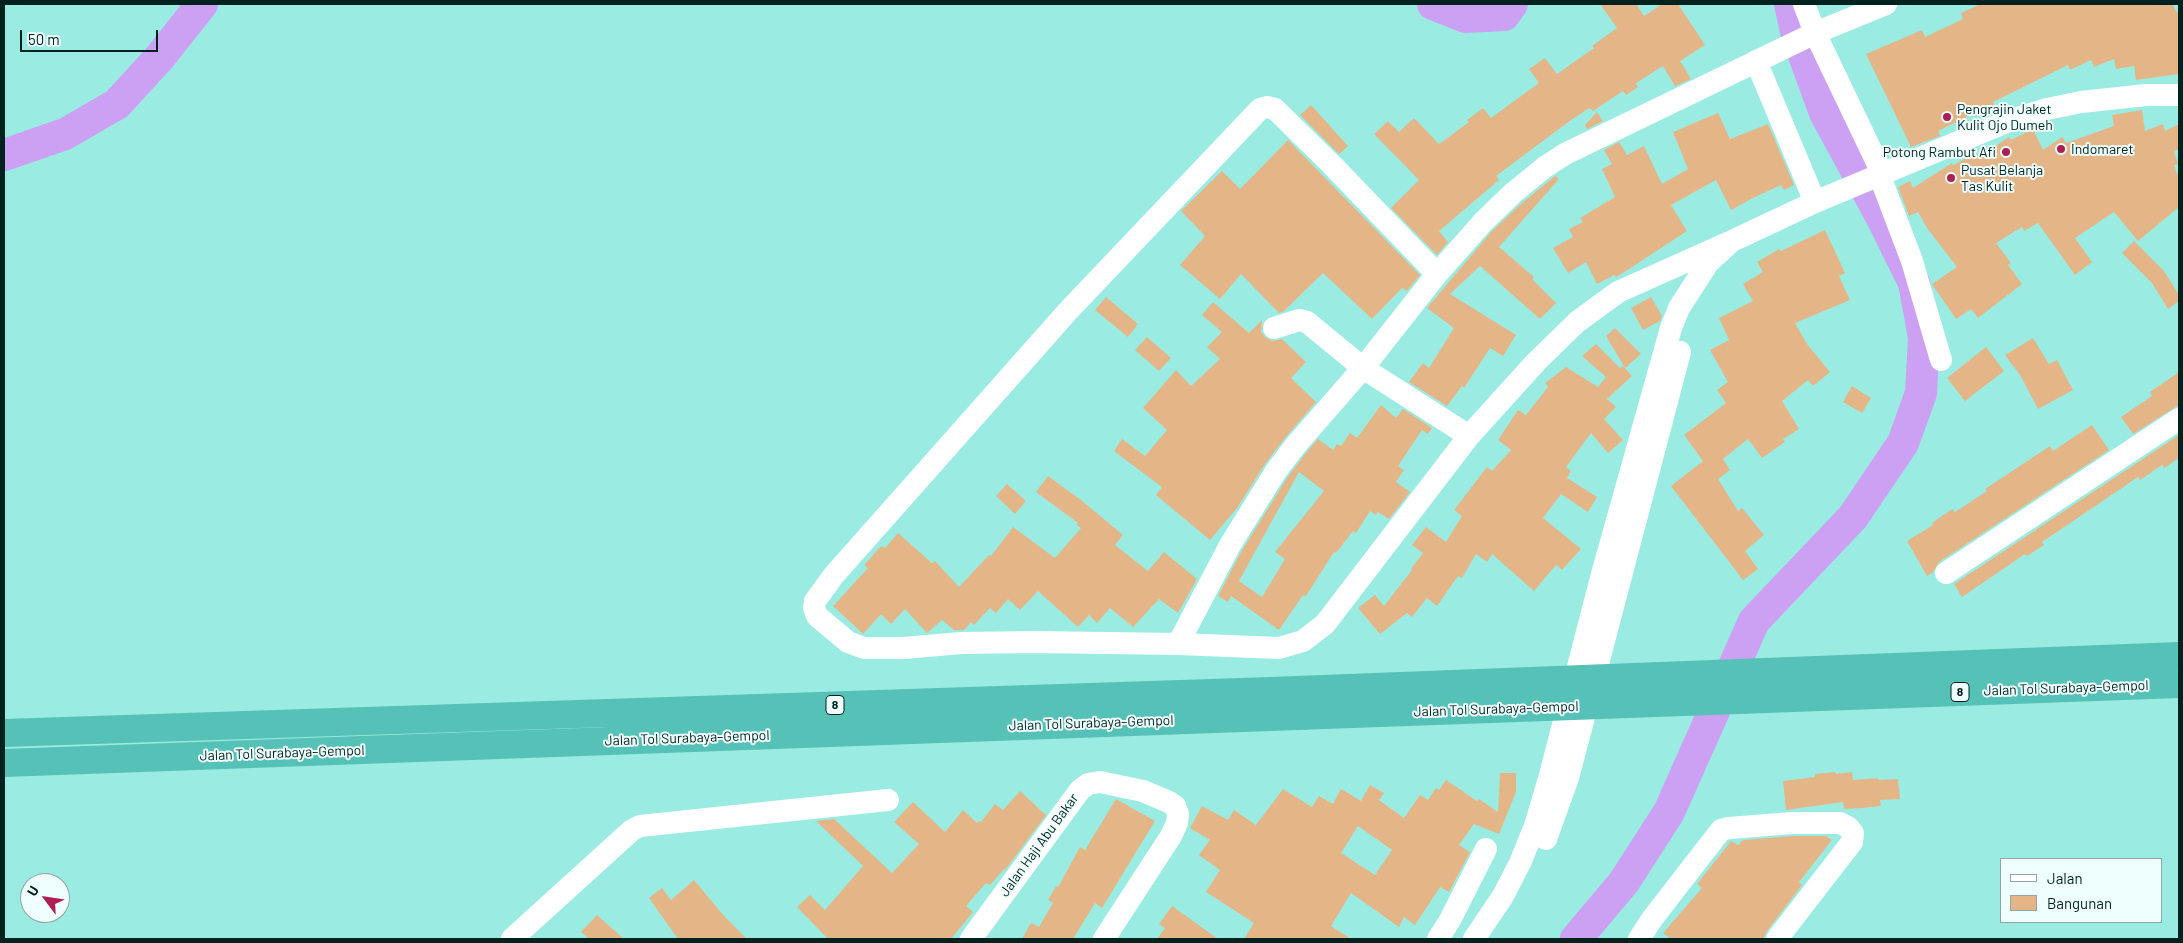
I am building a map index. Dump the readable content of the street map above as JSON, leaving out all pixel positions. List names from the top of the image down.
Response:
{
  "streets": {
    "highway": ["Jalan Tol Surabaya–Gempol", "8"],
    "street": ["Jalan Haji Abu Bakar"]
  },
  "places": [
    "Pengrajin Jaket Kulit Ojo Dumeh",
    "Indomaret",
    "Potong Rambut Afi",
    "Pusat Belanja Tas Kulit"
  ],
  "legend": ["Jalan", "Bangunan"],
  "scale_bar": "50 m",
  "north": "top left"
}
